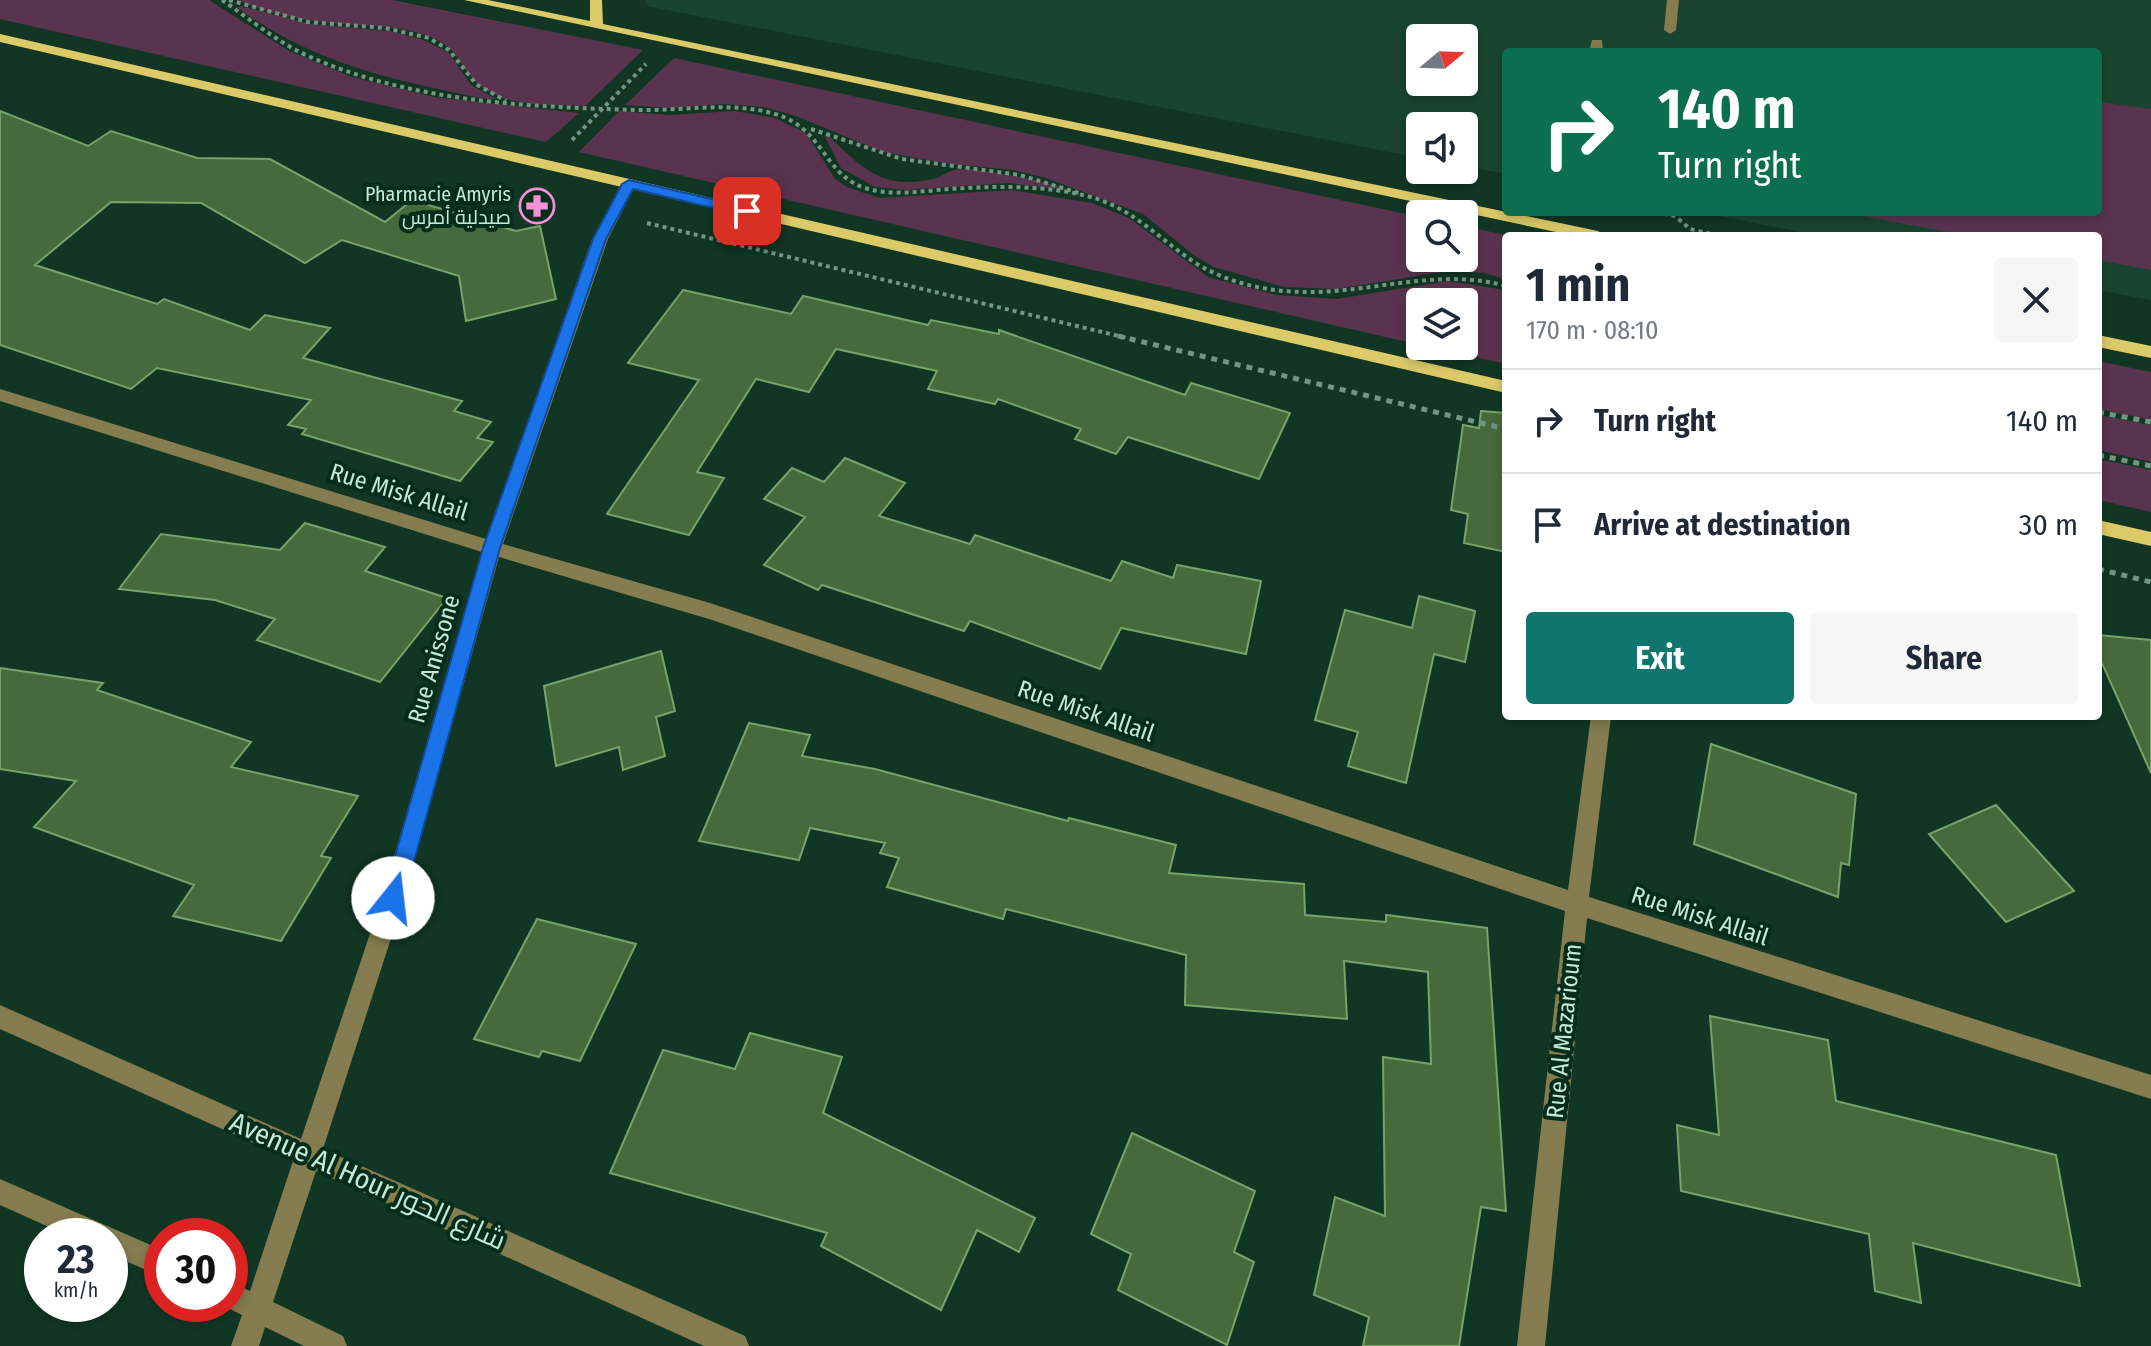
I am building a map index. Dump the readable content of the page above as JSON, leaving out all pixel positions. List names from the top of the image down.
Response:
{
  "streets": {
    "street": [
      "Rue Misk Allail",
      "Rue Anissone",
      "Rue Al Mazarioum",
      "Avenue Al Hour شارع الحور"
    ]
  },
  "crossings": [
    ["Rue Misk Allail", "Rue Anissone"],
    ["Rue Misk Allail", "Rue Al Mazarioum"],
    ["Rue Anissone", "Avenue Al Hour شارع الحور"]
  ],
  "places": {
    "pharmacy": ["Pharmacie Amyris صيدلية أمرس"]
  },
  "north": "right",
  "page": {
    "turn": ["140 m", "Turn right"],
    "heading": ["1 min", "170 m · 08:10"],
    "list": [
      {
        "name": "Turn right",
        "value": "140 m"
      },
      {
        "name": "Arrive at destination",
        "value": "30 m"
      }
    ],
    "buttons": ["Exit", "Share"],
    "speed": "23 km/h",
    "limit": "30"
  }
}
